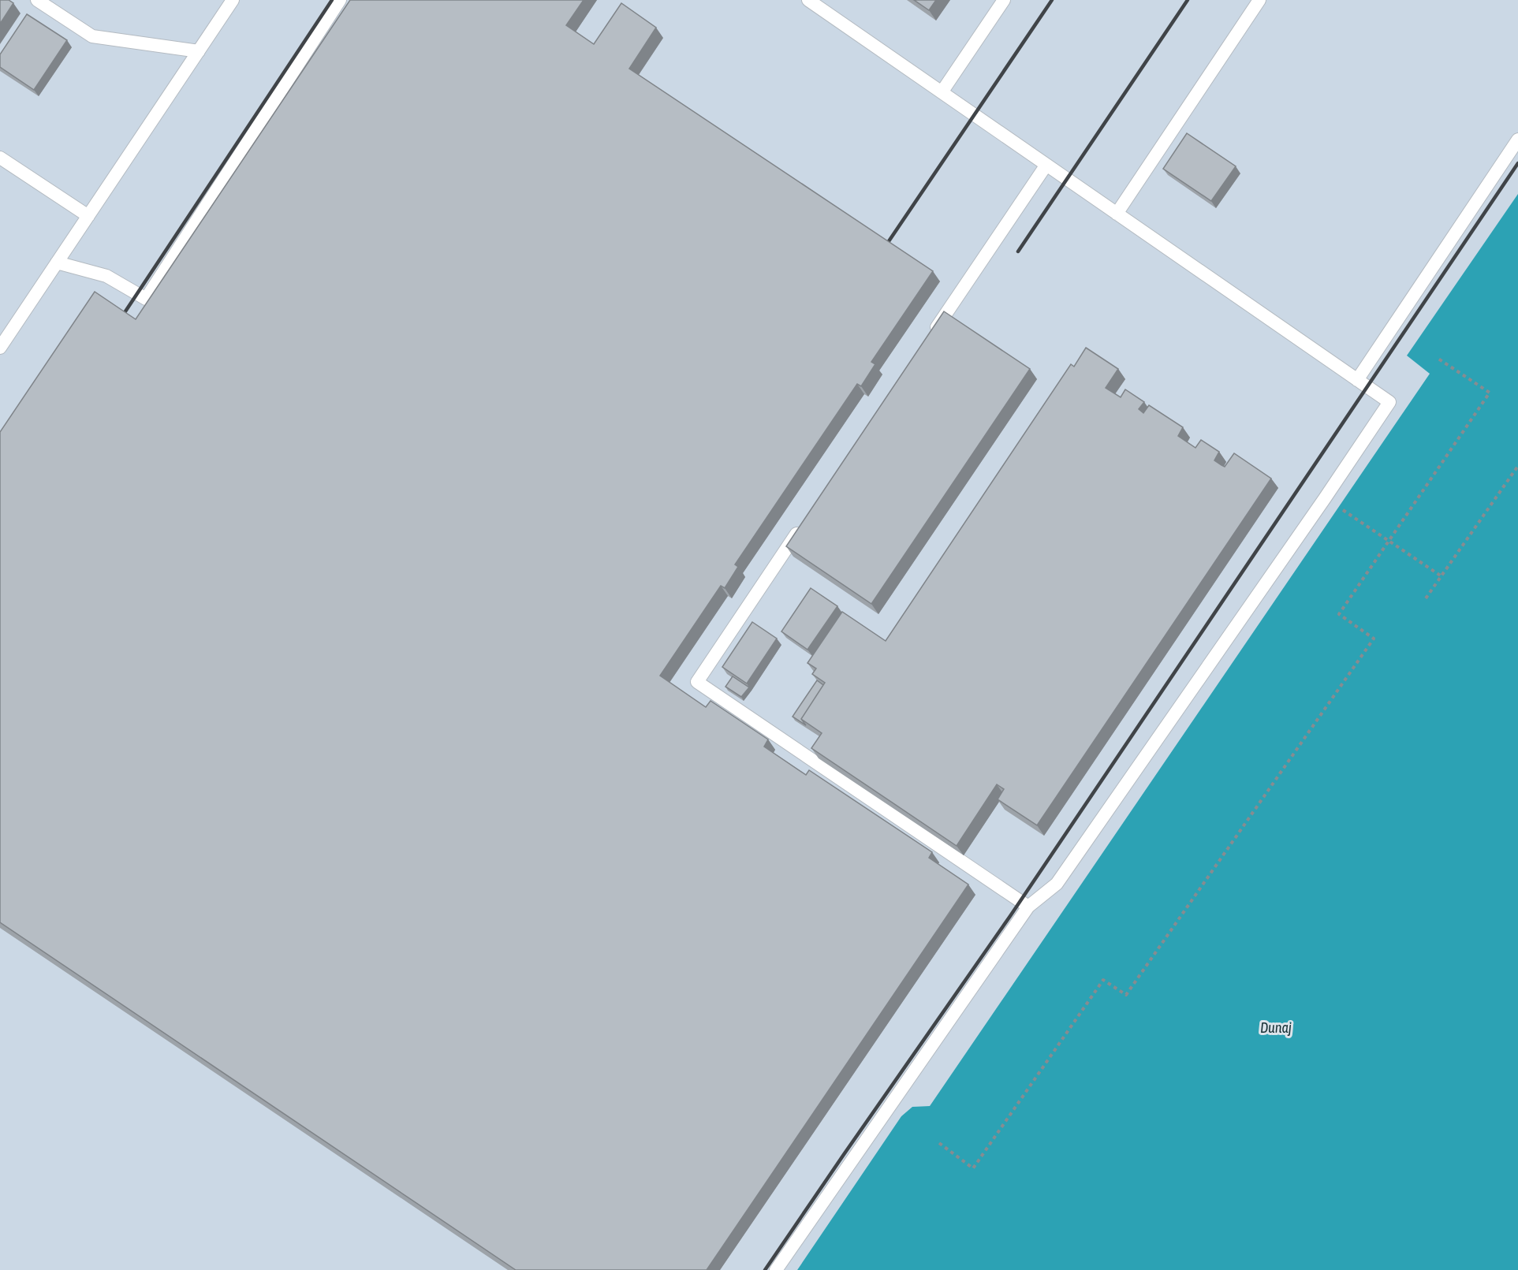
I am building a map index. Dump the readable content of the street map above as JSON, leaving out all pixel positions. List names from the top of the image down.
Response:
{
  "water": ["Dunaj"]
}
